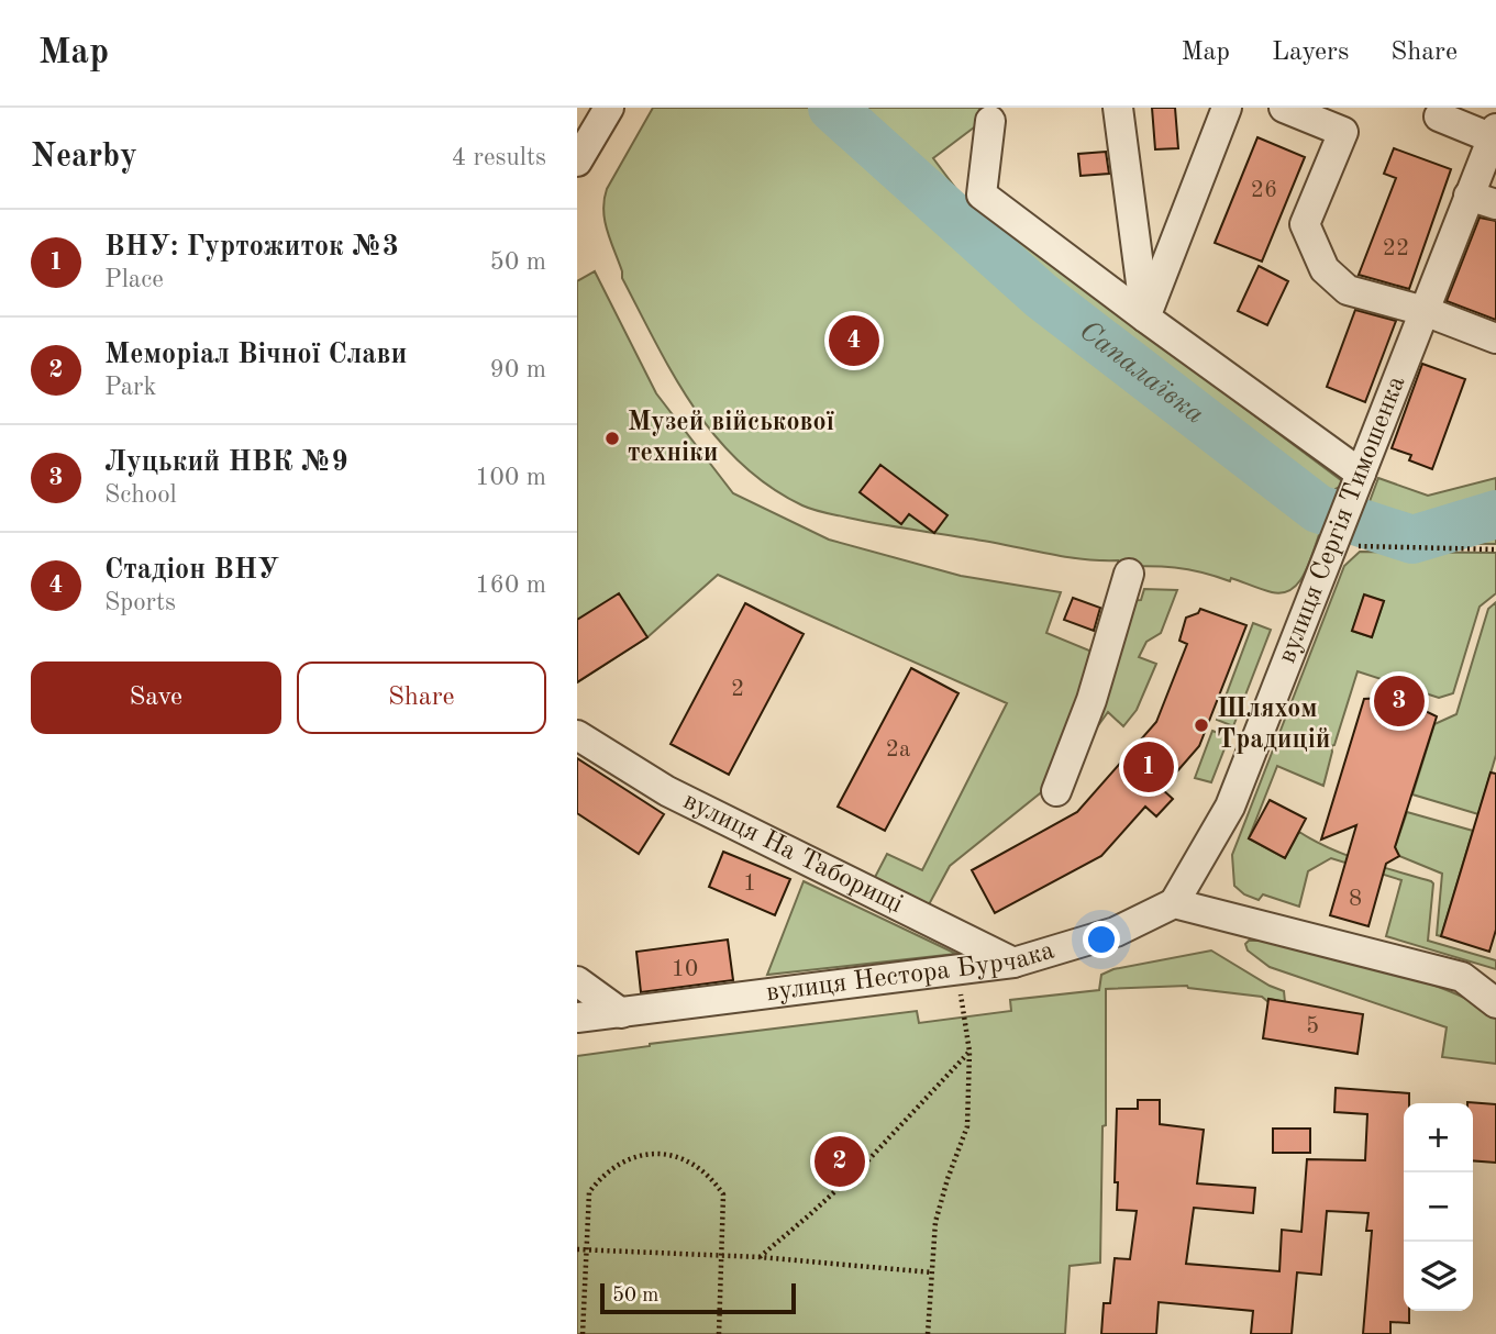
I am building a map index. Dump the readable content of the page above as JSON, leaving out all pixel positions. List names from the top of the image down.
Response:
{
  "streets": {
    "street": ["вулиця Сергія Тимошенка", "вулиця На Таборищі", "вулиця Нестора Бурчака"]
  },
  "crossings": [
    ["вулиця Сергія Тимошенка", "вулиця Нестора Бурчака"],
    ["вулиця На Таборищі", "вулиця Нестора Бурчака"]
  ],
  "water": ["Сапалаївка"],
  "places": ["Музей військової техніки", "Шляхом Традицій"],
  "house_numbers": [
    "26",
    "22",
    "2",
    "2а",
    "1",
    "8",
    "10",
    "5"
  ],
  "scale_bar": "50 m",
  "page": {
    "header": "Map",
    "nav": ["Map", "Layers", "Share"],
    "heading": ["Nearby", "4 results"],
    "list": [
      {
        "mark": "1",
        "name": "ВНУ: Гуртожиток №3",
        "note": "Place",
        "value": "50 m"
      },
      {
        "mark": "2",
        "name": "Меморіал Вічної Слави",
        "note": "Park",
        "value": "90 m"
      },
      {
        "mark": "3",
        "name": "Луцький НВК №9",
        "note": "School",
        "value": "100 m"
      },
      {
        "mark": "4",
        "name": "Стадіон ВНУ",
        "note": "Sports",
        "value": "160 m"
      }
    ],
    "pins": [
      "4",
      "3",
      "1",
      "2"
    ],
    "buttons": ["Save", "Share"],
    "map_buttons": ["+", "−"],
    "scale": "50 m"
  }
}
